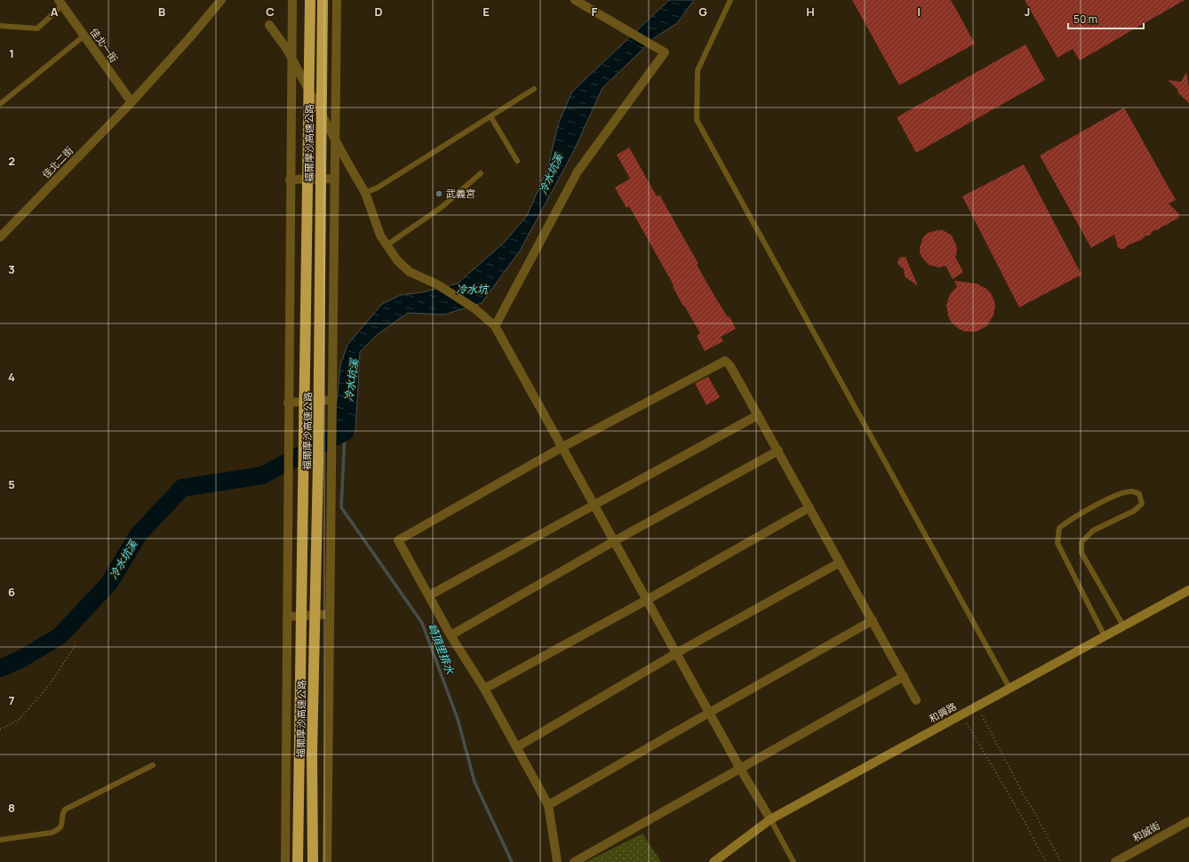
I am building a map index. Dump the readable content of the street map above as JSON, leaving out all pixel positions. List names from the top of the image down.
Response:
{
  "streets": {
    "highway": ["福爾摩沙高速公路"],
    "street": [
      "佳北一街",
      "佳北二街",
      "和興路",
      "和誠街"
    ]
  },
  "crossings": [
    ["佳北一街", "佳北二街"]
  ],
  "water": ["冷水坑溪", "冷水坑", "崎頂里排水"],
  "places": ["武義宮"],
  "scale_bar": "50 m",
  "grid": {
    "columns": [
      "A",
      "B",
      "C",
      "D",
      "E",
      "F",
      "G",
      "H",
      "I",
      "J"
    ],
    "rows": [
      "1",
      "2",
      "3",
      "4",
      "5",
      "6",
      "7",
      "8"
    ]
  }
}
